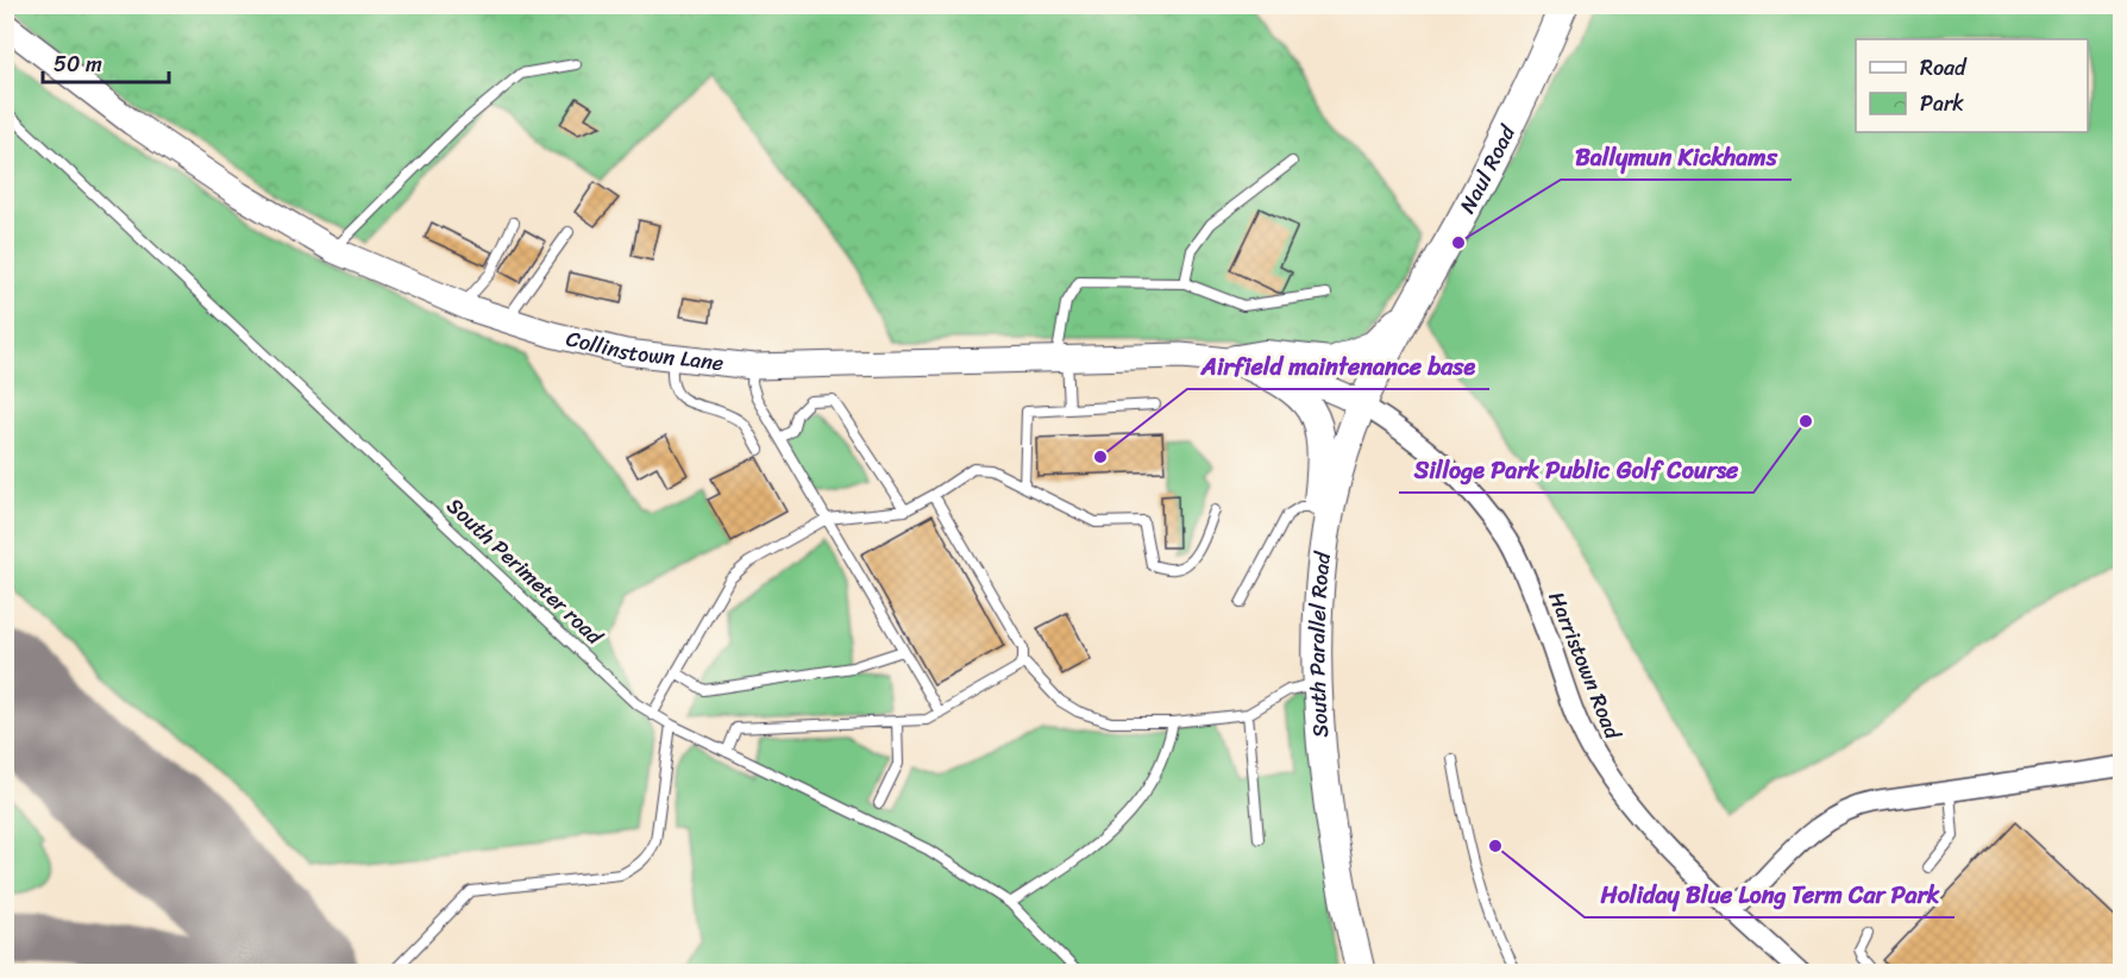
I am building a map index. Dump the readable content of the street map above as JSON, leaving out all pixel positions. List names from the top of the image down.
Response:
{
  "streets": {
    "main road": ["Naul Road", "South Parallel Road"],
    "street": ["Collinstown Lane", "Harristown Road"],
    "lane": ["South Perimeter road"]
  },
  "crossings": [
    ["Naul Road", "Collinstown Lane"],
    ["Naul Road", "South Parallel Road"],
    ["Naul Road", "Harristown Road"],
    ["Collinstown Lane", "South Parallel Road"],
    ["Collinstown Lane", "Harristown Road"],
    ["South Parallel Road", "Harristown Road"]
  ],
  "places": [
    "Ballymun Kickhams",
    "Silloge Park Public Golf Course",
    "Airfield maintenance base",
    "Holiday Blue Long Term Car Park"
  ],
  "legend": ["Road", "Park"],
  "scale_bar": "50 m"
}
